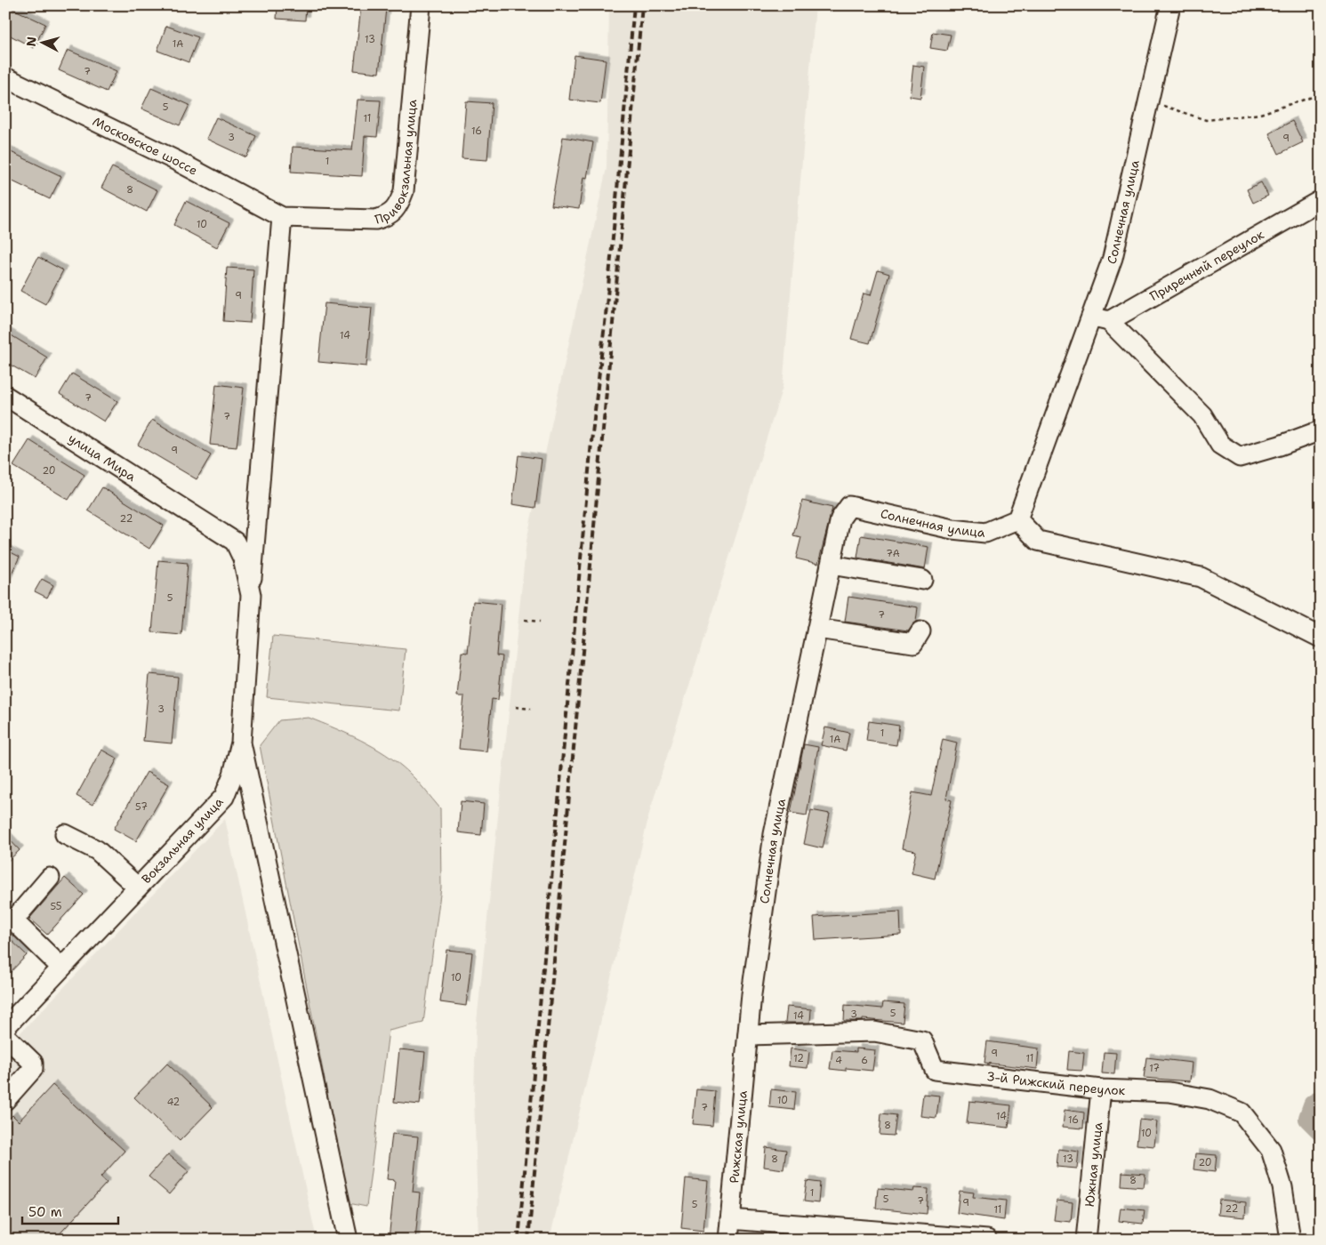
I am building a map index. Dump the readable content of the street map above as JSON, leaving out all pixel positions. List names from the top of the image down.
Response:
{
  "streets": {
    "street": [
      "Московское шоссе",
      "Привокзальная улица",
      "Солнечная улица",
      "Приречный переулок",
      "улица Мира",
      "Вокзальная улица",
      "3-й Рижский переулок",
      "Рижская улица",
      "Южная улица"
    ]
  },
  "crossings": [
    ["Московское шоссе", "Привокзальная улица"],
    ["Солнечная улица", "Приречный переулок"],
    ["Солнечная улица", "3-й Рижский переулок"],
    ["Солнечная улица", "Рижская улица"],
    ["улица Мира", "Вокзальная улица"],
    ["3-й Рижский переулок", "Рижская улица"],
    ["3-й Рижский переулок", "Южная улица"]
  ],
  "house_numbers": [
    "13",
    "1А",
    "7",
    "5",
    "11",
    "16",
    "3",
    "9",
    "1",
    "8",
    "10",
    "9",
    "14",
    "7",
    "7",
    "9",
    "20",
    "22",
    "7А",
    "5",
    "7",
    "3",
    "1",
    "1А",
    "57",
    "55",
    "10",
    "5",
    "3",
    "14",
    "9",
    "12",
    "11",
    "4",
    "6",
    "17",
    "10",
    "42",
    "7",
    "14",
    "16",
    "8",
    "10",
    "8",
    "13",
    "20",
    "8",
    "1",
    "5",
    "7",
    "9",
    "5",
    "22",
    "11"
  ],
  "scale_bar": "50 m",
  "north": "left"
}
